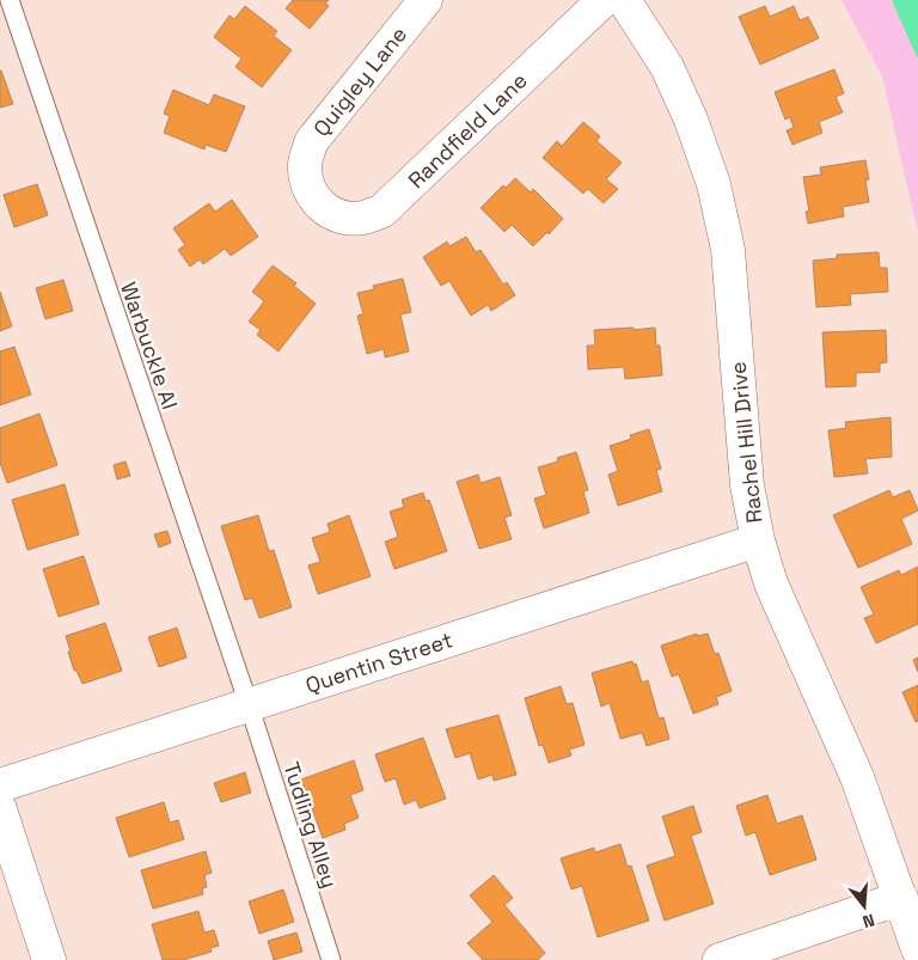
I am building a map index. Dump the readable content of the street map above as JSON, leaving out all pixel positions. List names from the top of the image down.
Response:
{
  "streets": {
    "street": [
      "Quigley Lane",
      "Randfield Lane",
      "Rachel Hill Drive",
      "Quentin Street"
    ],
    "lane": ["Warbuckle Al", "Tudling Alley"]
  },
  "crossings": [
    ["Quigley Lane", "Randfield Lane"],
    ["Warbuckle Al", "Quentin Street"],
    ["Warbuckle Al", "Tudling Alley"],
    ["Rachel Hill Drive", "Quentin Street"],
    ["Quentin Street", "Tudling Alley"]
  ],
  "north": "bottom"
}
